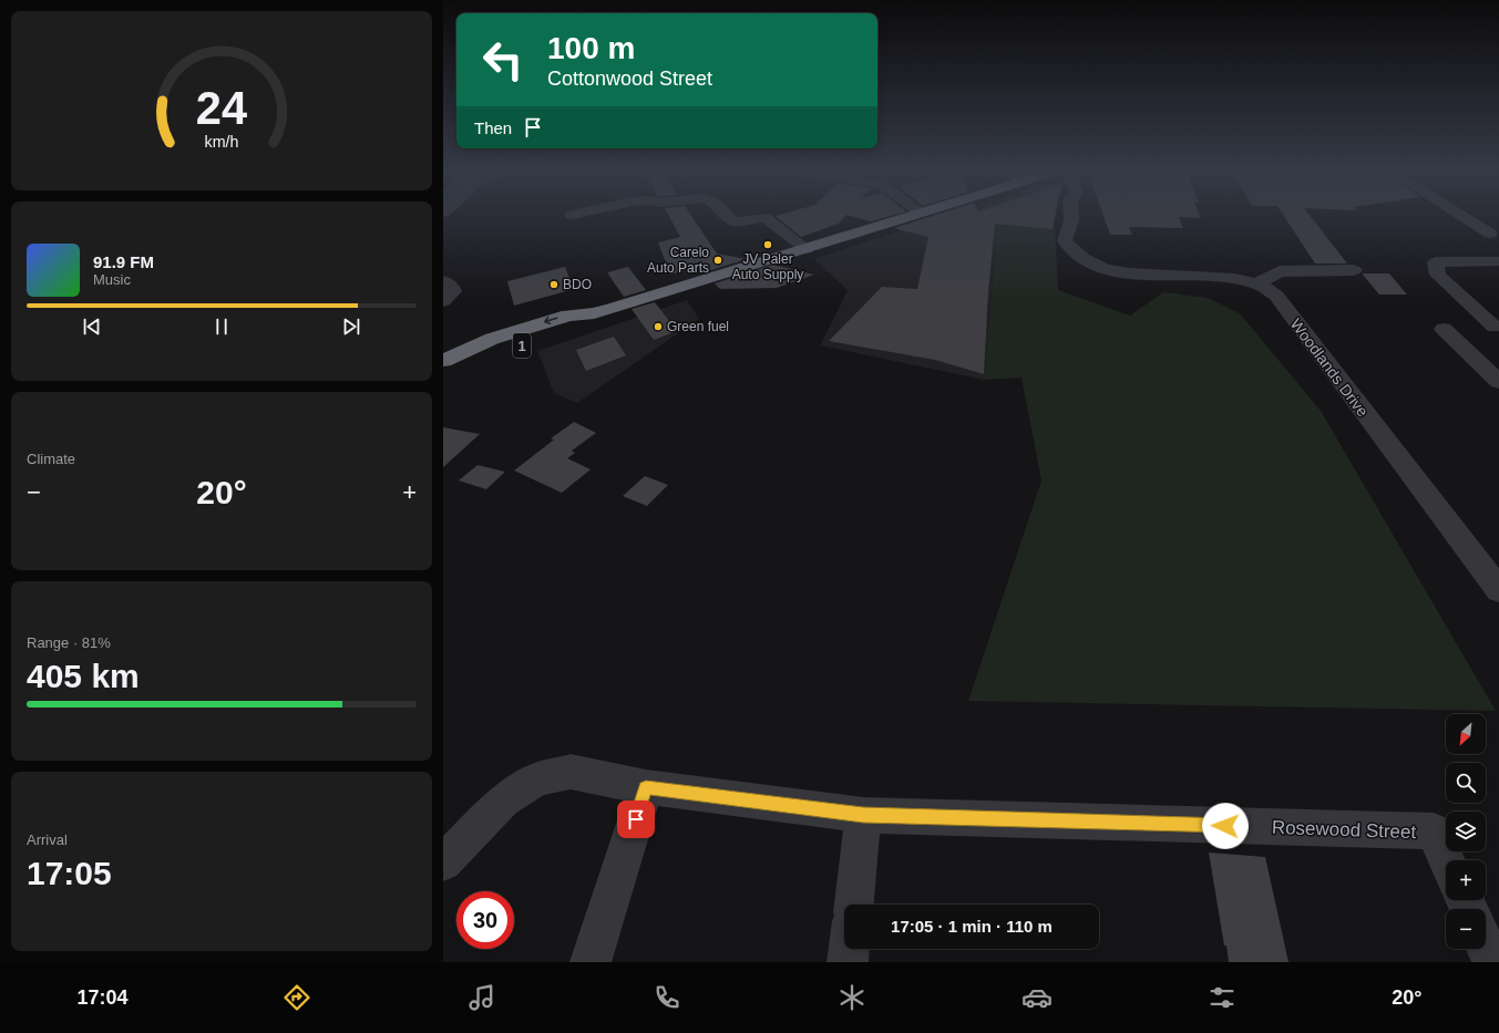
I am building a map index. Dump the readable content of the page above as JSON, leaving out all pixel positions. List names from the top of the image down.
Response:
{
  "streets": {
    "highway": ["1"],
    "street": ["Woodlands Drive", "Rosewood Street"]
  },
  "places": [
    "JV Paler Auto Supply",
    "Carelo Auto Parts",
    "BDO",
    "Green fuel"
  ],
  "north": "bottom left",
  "page": {
    "turn": ["100 m", "Cottonwood Street"],
    "then": "Then",
    "song": ["91.9 FM", "Music"],
    "tile": [
      "Climate",
      ["Range · 81%", "405 km"],
      ["Arrival", "17:05"]
    ],
    "heat": ["−", "20°", "+"],
    "map_buttons": ["+", "−"],
    "limit": "30",
    "trip": "17:05 · 1 min · 110 m",
    "tabs": ["17:04", "20°"],
    "gauge": ["24", "km/h"]
  }
}
